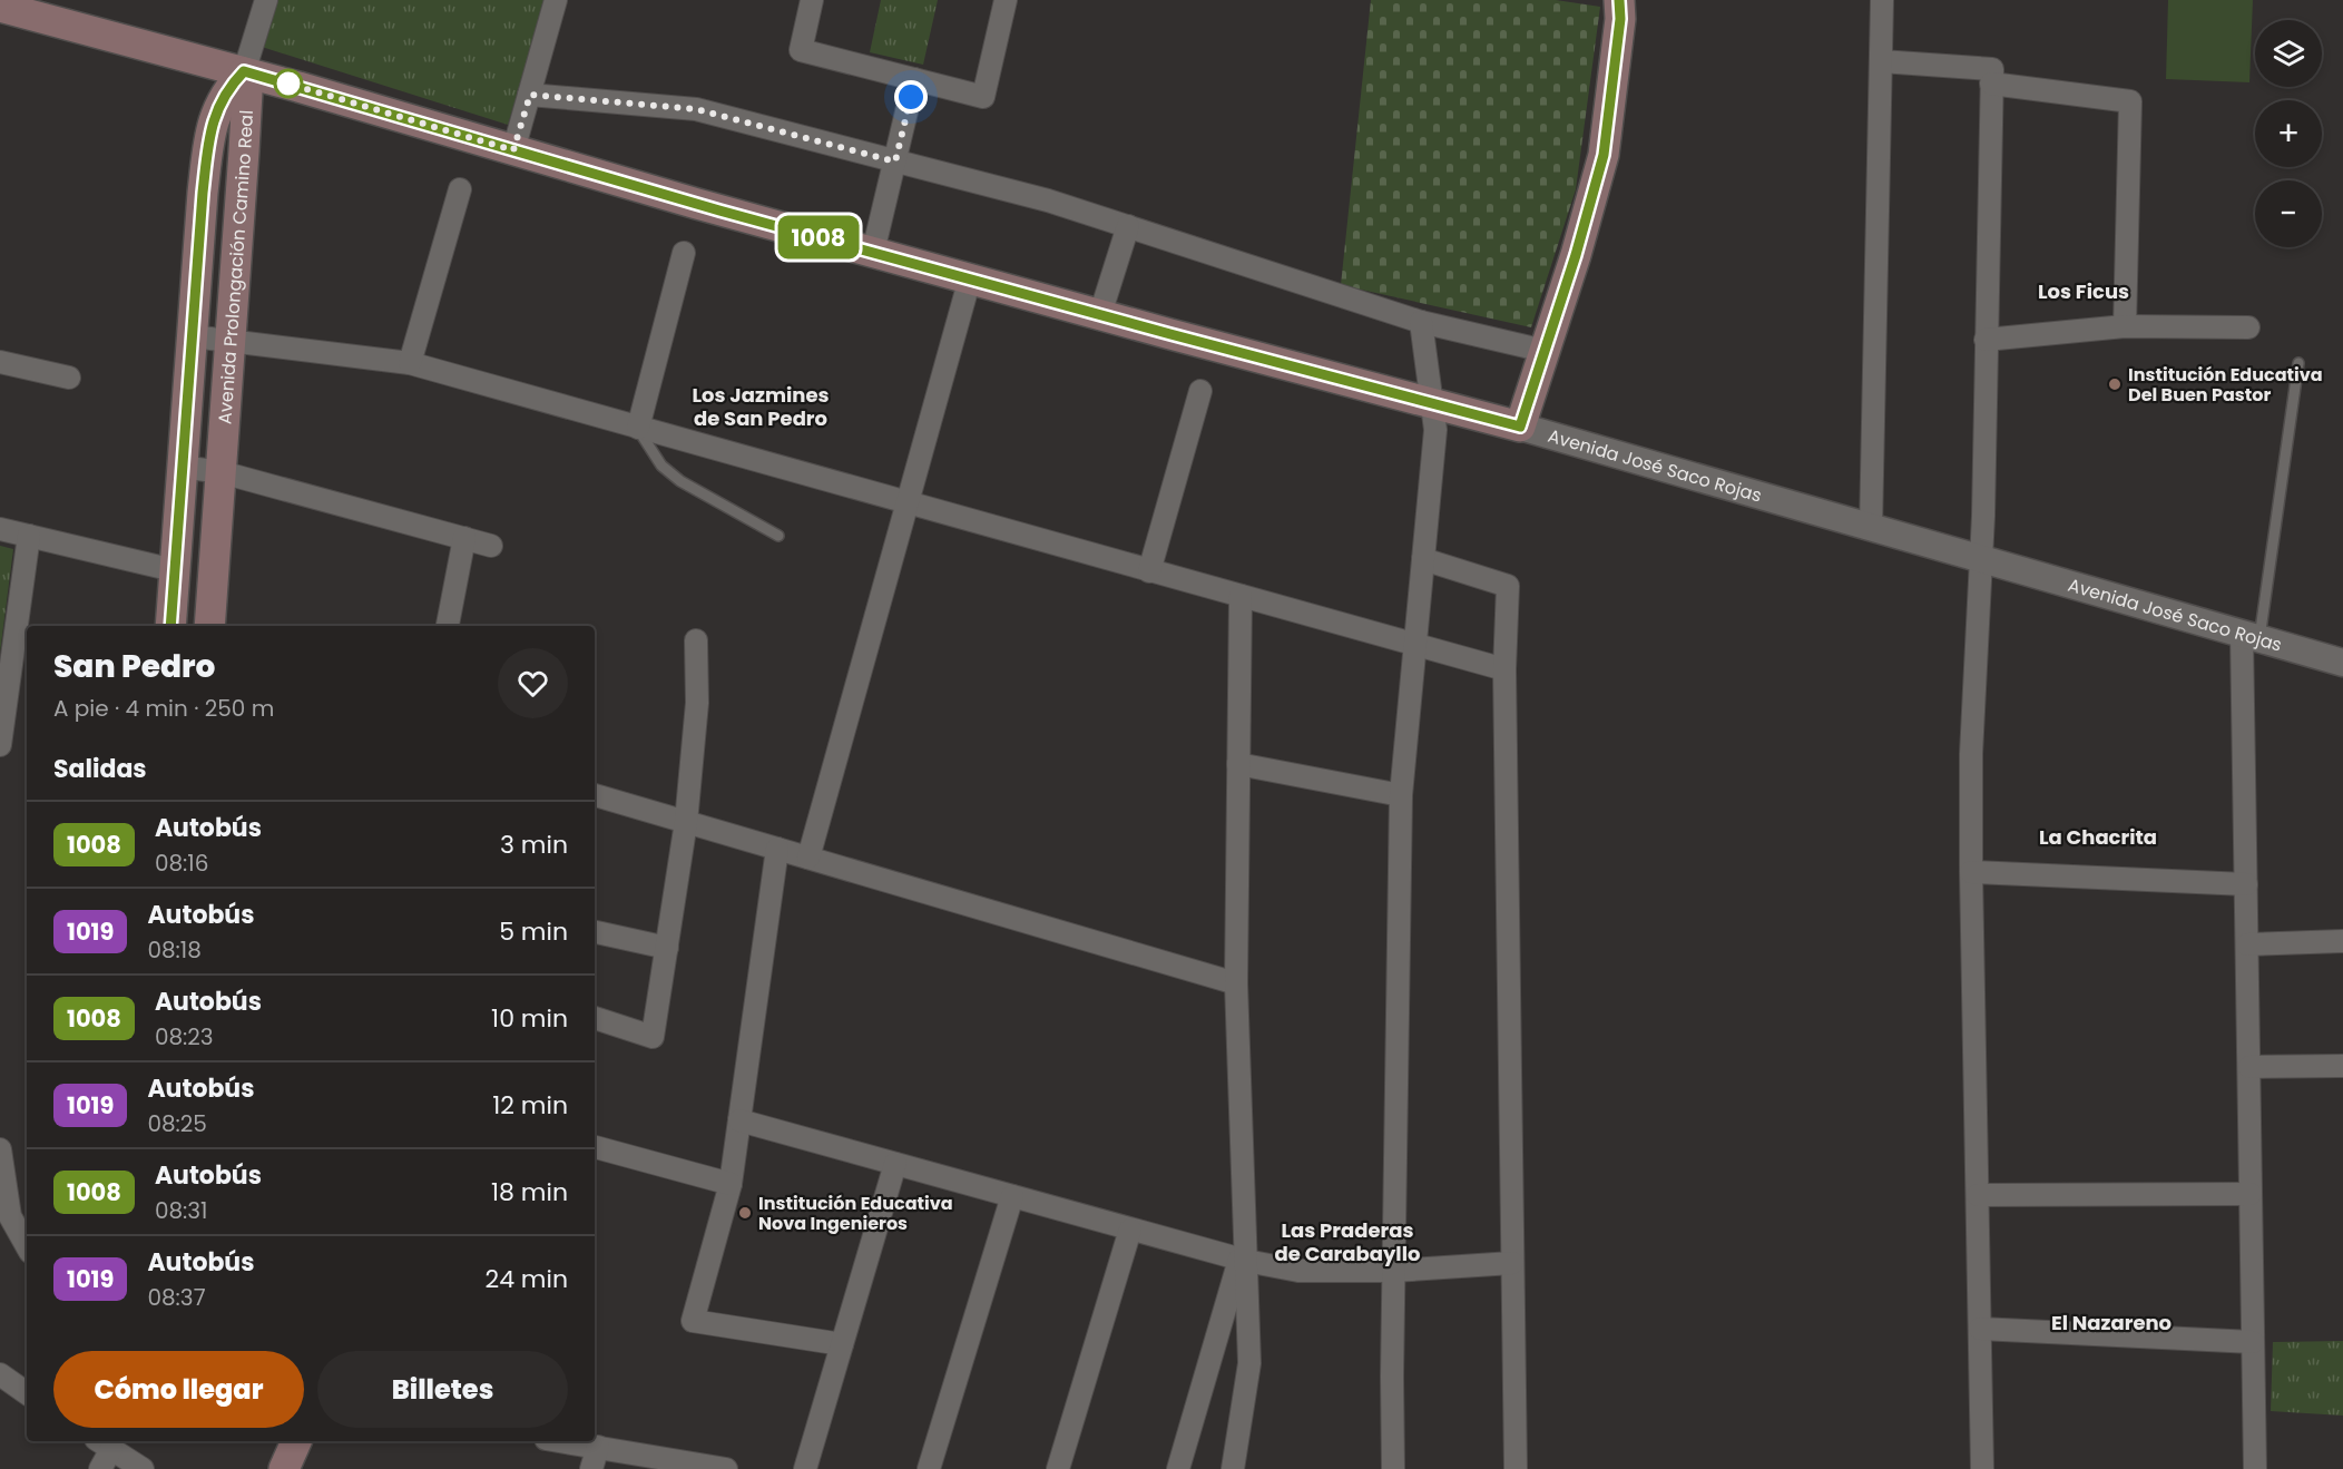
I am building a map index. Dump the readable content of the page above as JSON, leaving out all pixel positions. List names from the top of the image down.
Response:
{
  "streets": {
    "main road": ["Avenida Prolongación Camino Real", "Avenida José Saco Rojas"]
  },
  "crossings": [
    ["Avenida Prolongación Camino Real", "Avenida José Saco Rojas"]
  ],
  "districts": [
    "Los Ficus",
    "Los Jazmines de San Pedro",
    "La Chacrita",
    "Las Praderas de Carabayllo",
    "El Nazareno"
  ],
  "places": ["Institución Educativa Del Buen Pastor", "Institución Educativa Nova Ingenieros"],
  "lines": ["bus line 1008"],
  "page": {
    "on_map": "1008",
    "map_buttons": ["+", "−"],
    "heading": [
      ["San Pedro", "A pie · 4 min · 250 m"],
      "Salidas"
    ],
    "list": [
      {
        "mark": "1008",
        "name": "Autobús",
        "note": "08:16",
        "value": "3 min"
      },
      {
        "mark": "1019",
        "name": "Autobús",
        "note": "08:18",
        "value": "5 min"
      },
      {
        "mark": "1008",
        "name": "Autobús",
        "note": "08:23",
        "value": "10 min"
      },
      {
        "mark": "1019",
        "name": "Autobús",
        "note": "08:25",
        "value": "12 min"
      },
      {
        "mark": "1008",
        "name": "Autobús",
        "note": "08:31",
        "value": "18 min"
      },
      {
        "mark": "1019",
        "name": "Autobús",
        "note": "08:37",
        "value": "24 min"
      }
    ],
    "buttons": ["Cómo llegar", "Billetes"]
  }
}
